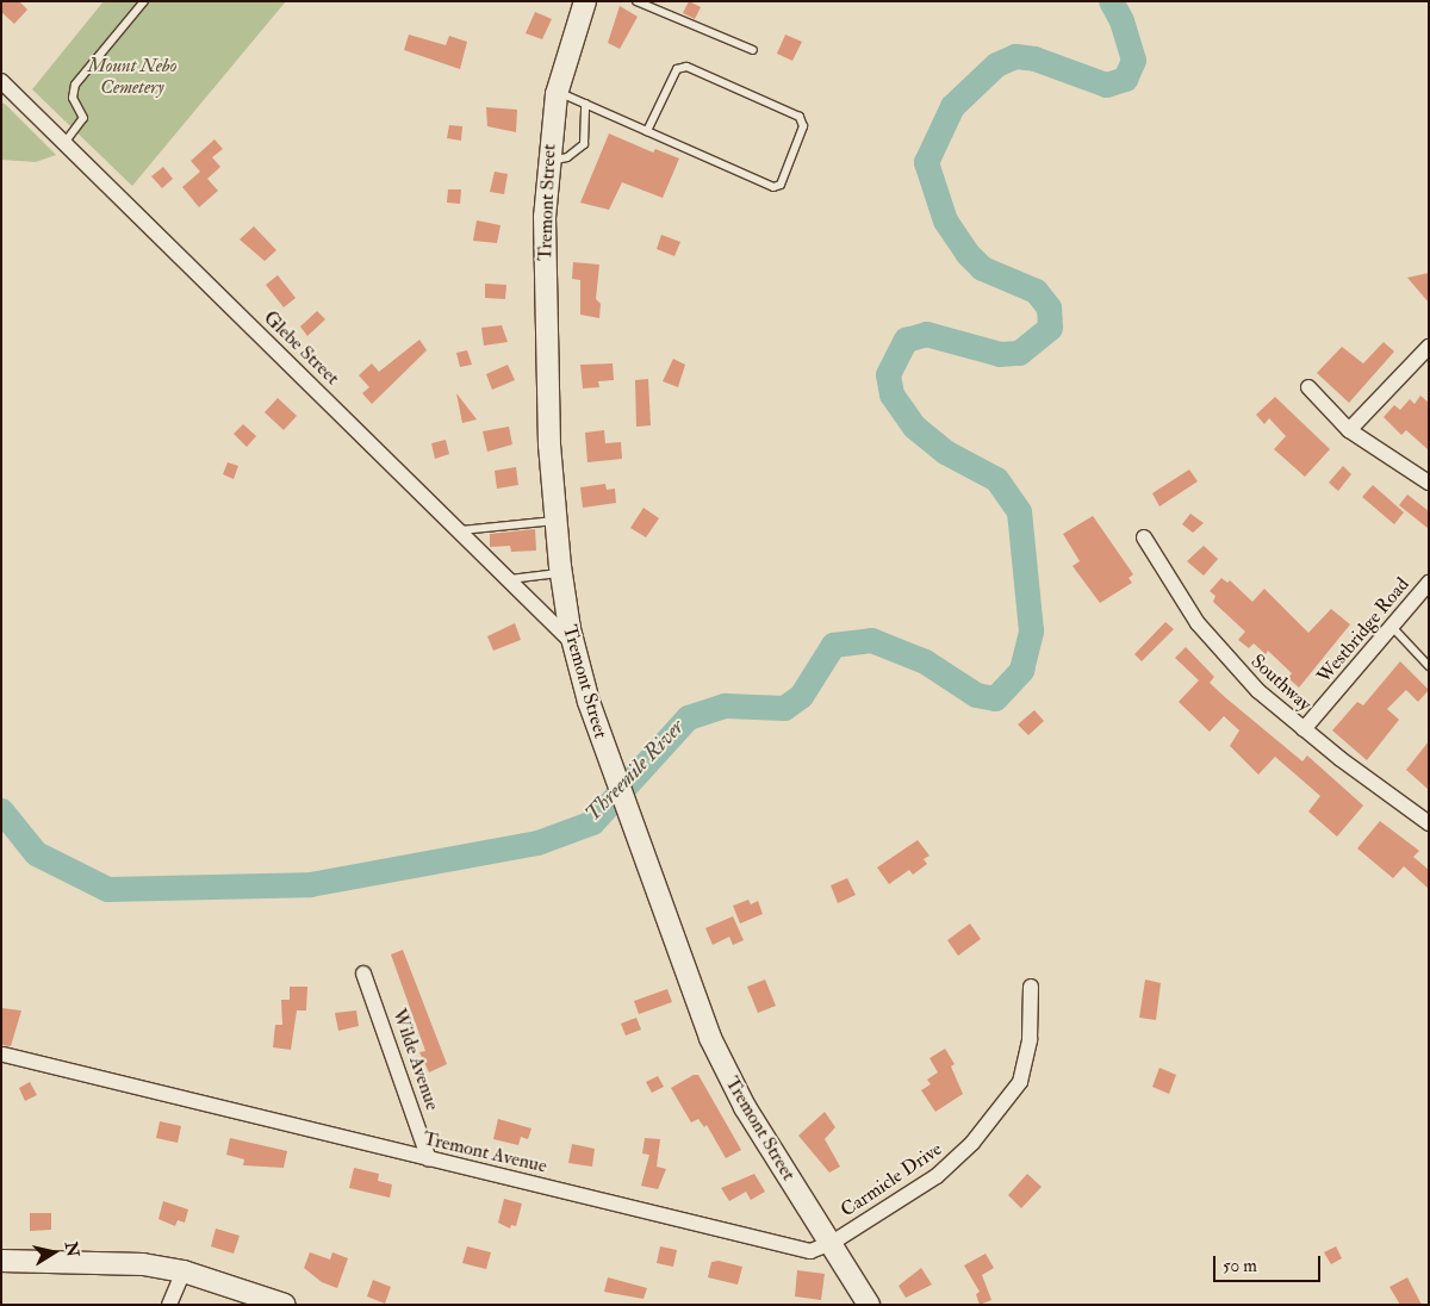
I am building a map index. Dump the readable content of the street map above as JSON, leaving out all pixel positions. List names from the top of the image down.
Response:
{
  "streets": {
    "main road": ["Tremont Street"],
    "street": [
      "Glebe Street",
      "Westbridge Road",
      "Southway",
      "Wilde Avenue",
      "Tremont Avenue",
      "Carmicle Drive"
    ]
  },
  "crossings": [
    ["Tremont Street", "Glebe Street"],
    ["Tremont Street", "Tremont Avenue"],
    ["Tremont Street", "Carmicle Drive"],
    ["Westbridge Road", "Southway"],
    ["Wilde Avenue", "Tremont Avenue"],
    ["Tremont Avenue", "Carmicle Drive"]
  ],
  "water": ["Threemile River"],
  "parks": ["Mount Nebo Cemetery"],
  "scale_bar": "50 m",
  "north": "right"
}
